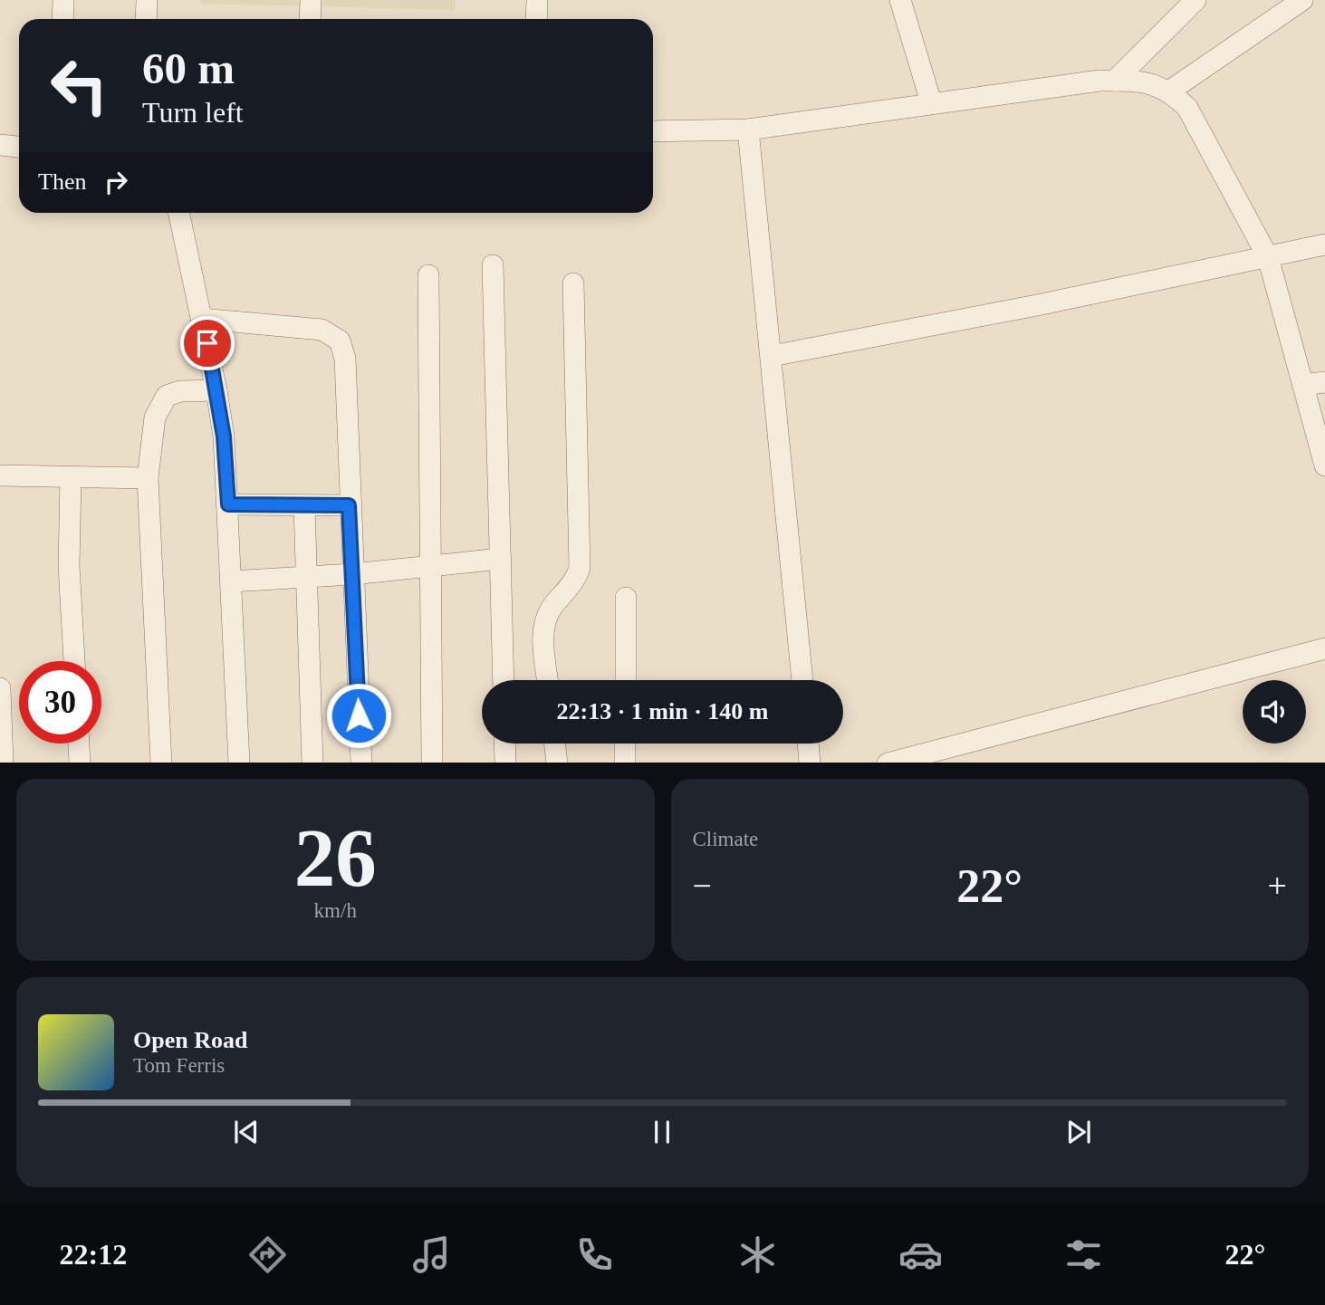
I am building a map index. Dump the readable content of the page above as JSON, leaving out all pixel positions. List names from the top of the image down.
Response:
{
  "page": {
    "turn": ["60 m", "Turn left"],
    "then": "Then",
    "limit": "30",
    "trip": "22:13 · 1 min · 140 m",
    "tile": [
      ["26", "km/h"],
      "Climate"
    ],
    "heat": ["−", "22°", "+"],
    "song": ["Open Road", "Tom Ferris"],
    "tabs": ["22:12", "22°"]
  }
}
